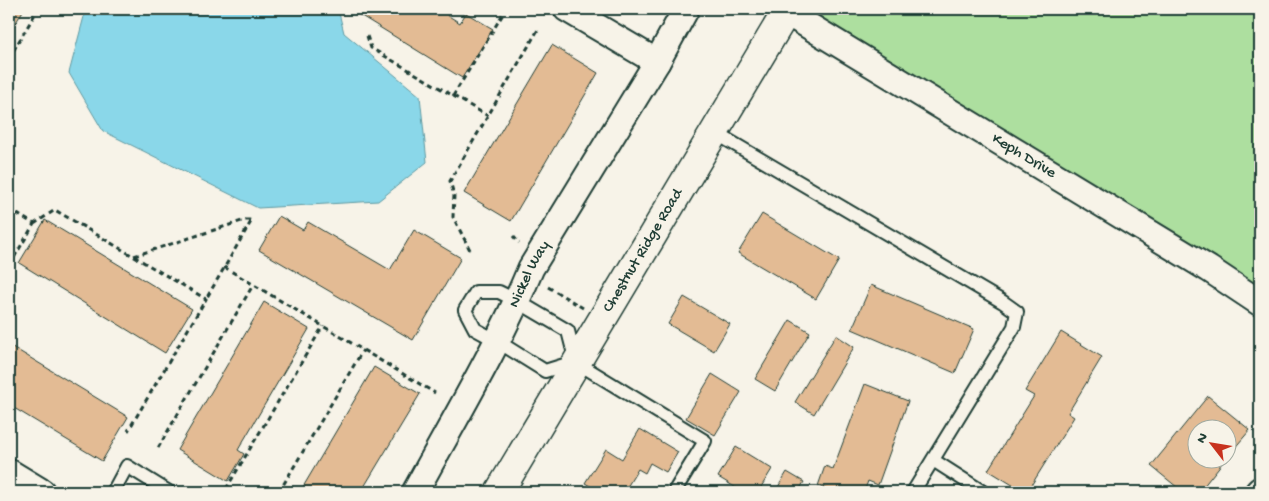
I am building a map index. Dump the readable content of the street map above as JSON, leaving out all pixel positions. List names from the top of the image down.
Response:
{
  "streets": {
    "street": ["Keph Drive", "Chestnut Ridge Road", "Nickel Way"]
  },
  "crossings": [
    ["Keph Drive", "Chestnut Ridge Road"]
  ],
  "north": "top left"
}
